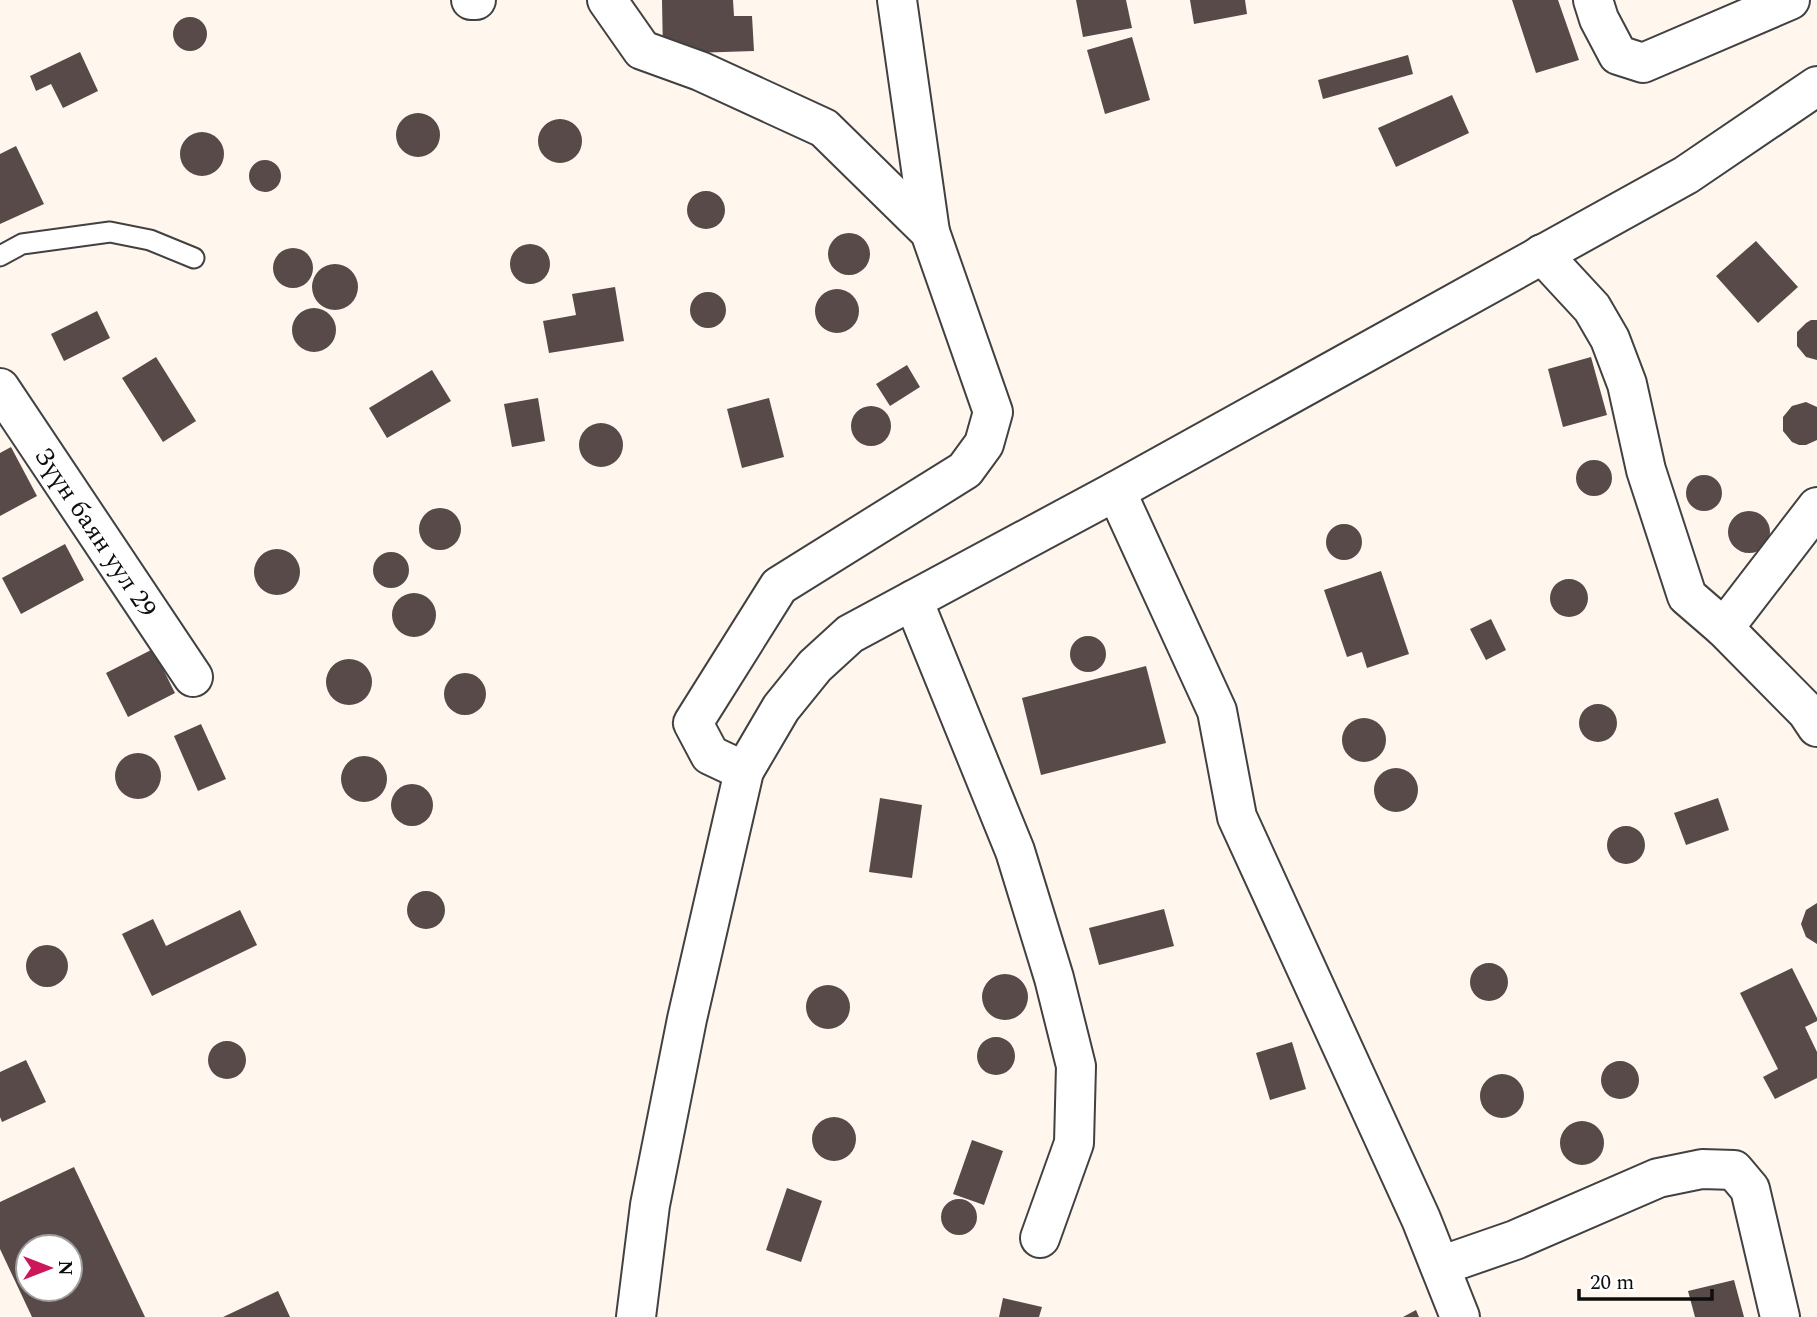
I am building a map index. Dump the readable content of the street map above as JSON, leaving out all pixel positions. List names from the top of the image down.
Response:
{
  "streets": {
    "street": ["Зүүн баян уул 29"]
  },
  "scale_bar": "20 m",
  "north": "right"
}
